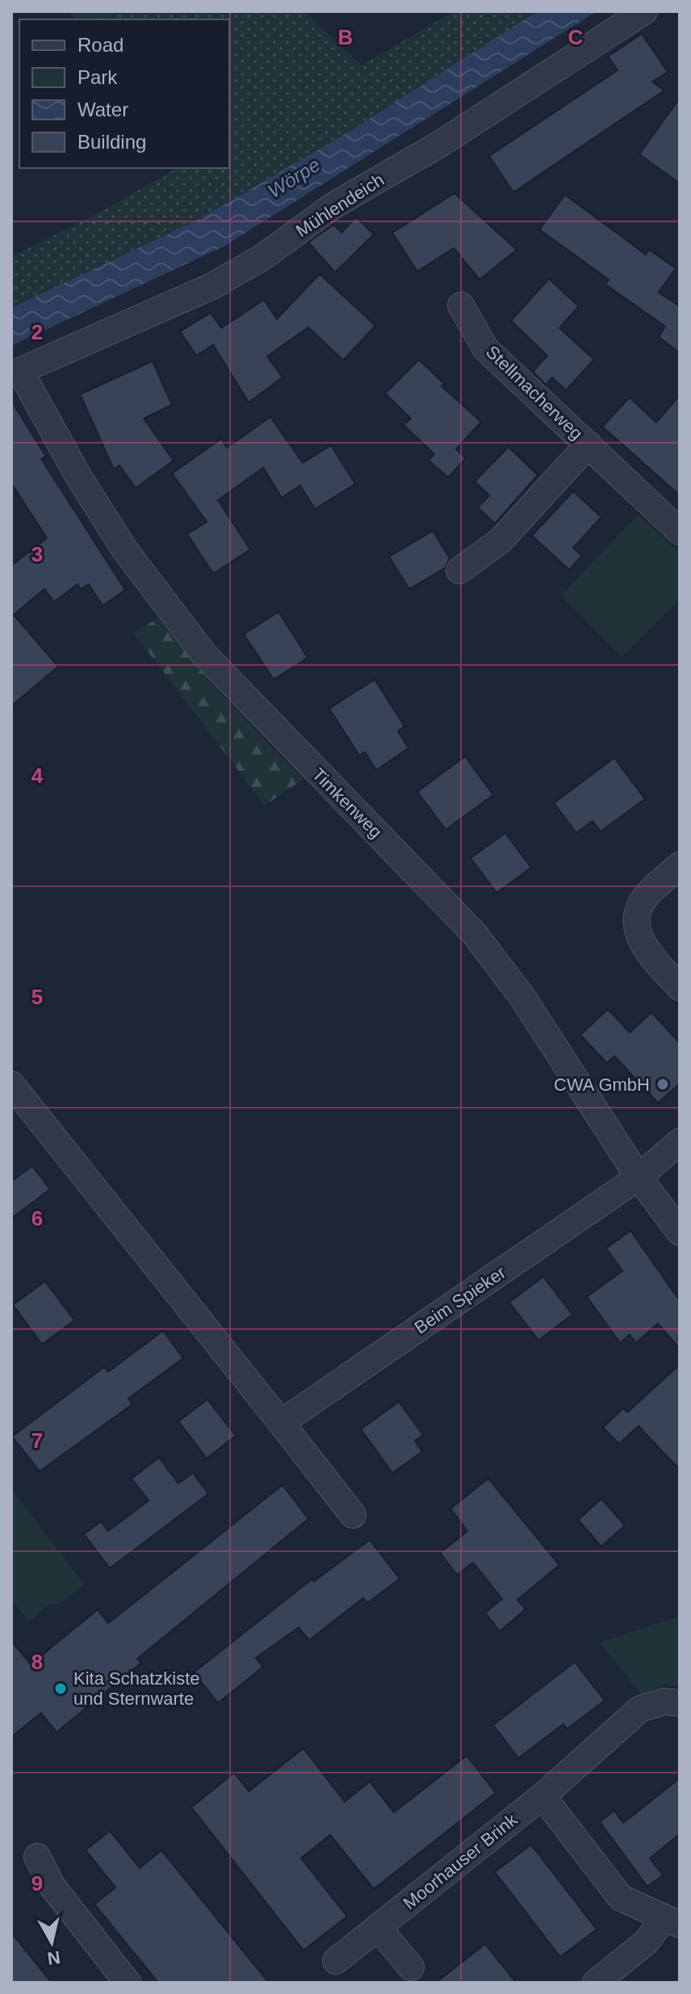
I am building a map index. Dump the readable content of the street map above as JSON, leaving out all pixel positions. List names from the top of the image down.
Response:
{
  "streets": {
    "street": [
      "Mühlendeich",
      "Stellmacherweg",
      "Timkenweg",
      "Beim Spieker",
      "Moorhauser Brink"
    ]
  },
  "crossings": [
    ["Mühlendeich", "Timkenweg"],
    ["Timkenweg", "Beim Spieker"]
  ],
  "water": ["Wörpe"],
  "places": ["CWA GmbH", "Kita Schatzkiste und Sternwarte"],
  "legend": [
    "Road",
    "Park",
    "Water",
    "Building"
  ],
  "north": "bottom",
  "grid": {
    "columns": ["B", "C"],
    "rows": [
      "2",
      "3",
      "4",
      "5",
      "6",
      "7",
      "8",
      "9"
    ]
  }
}
